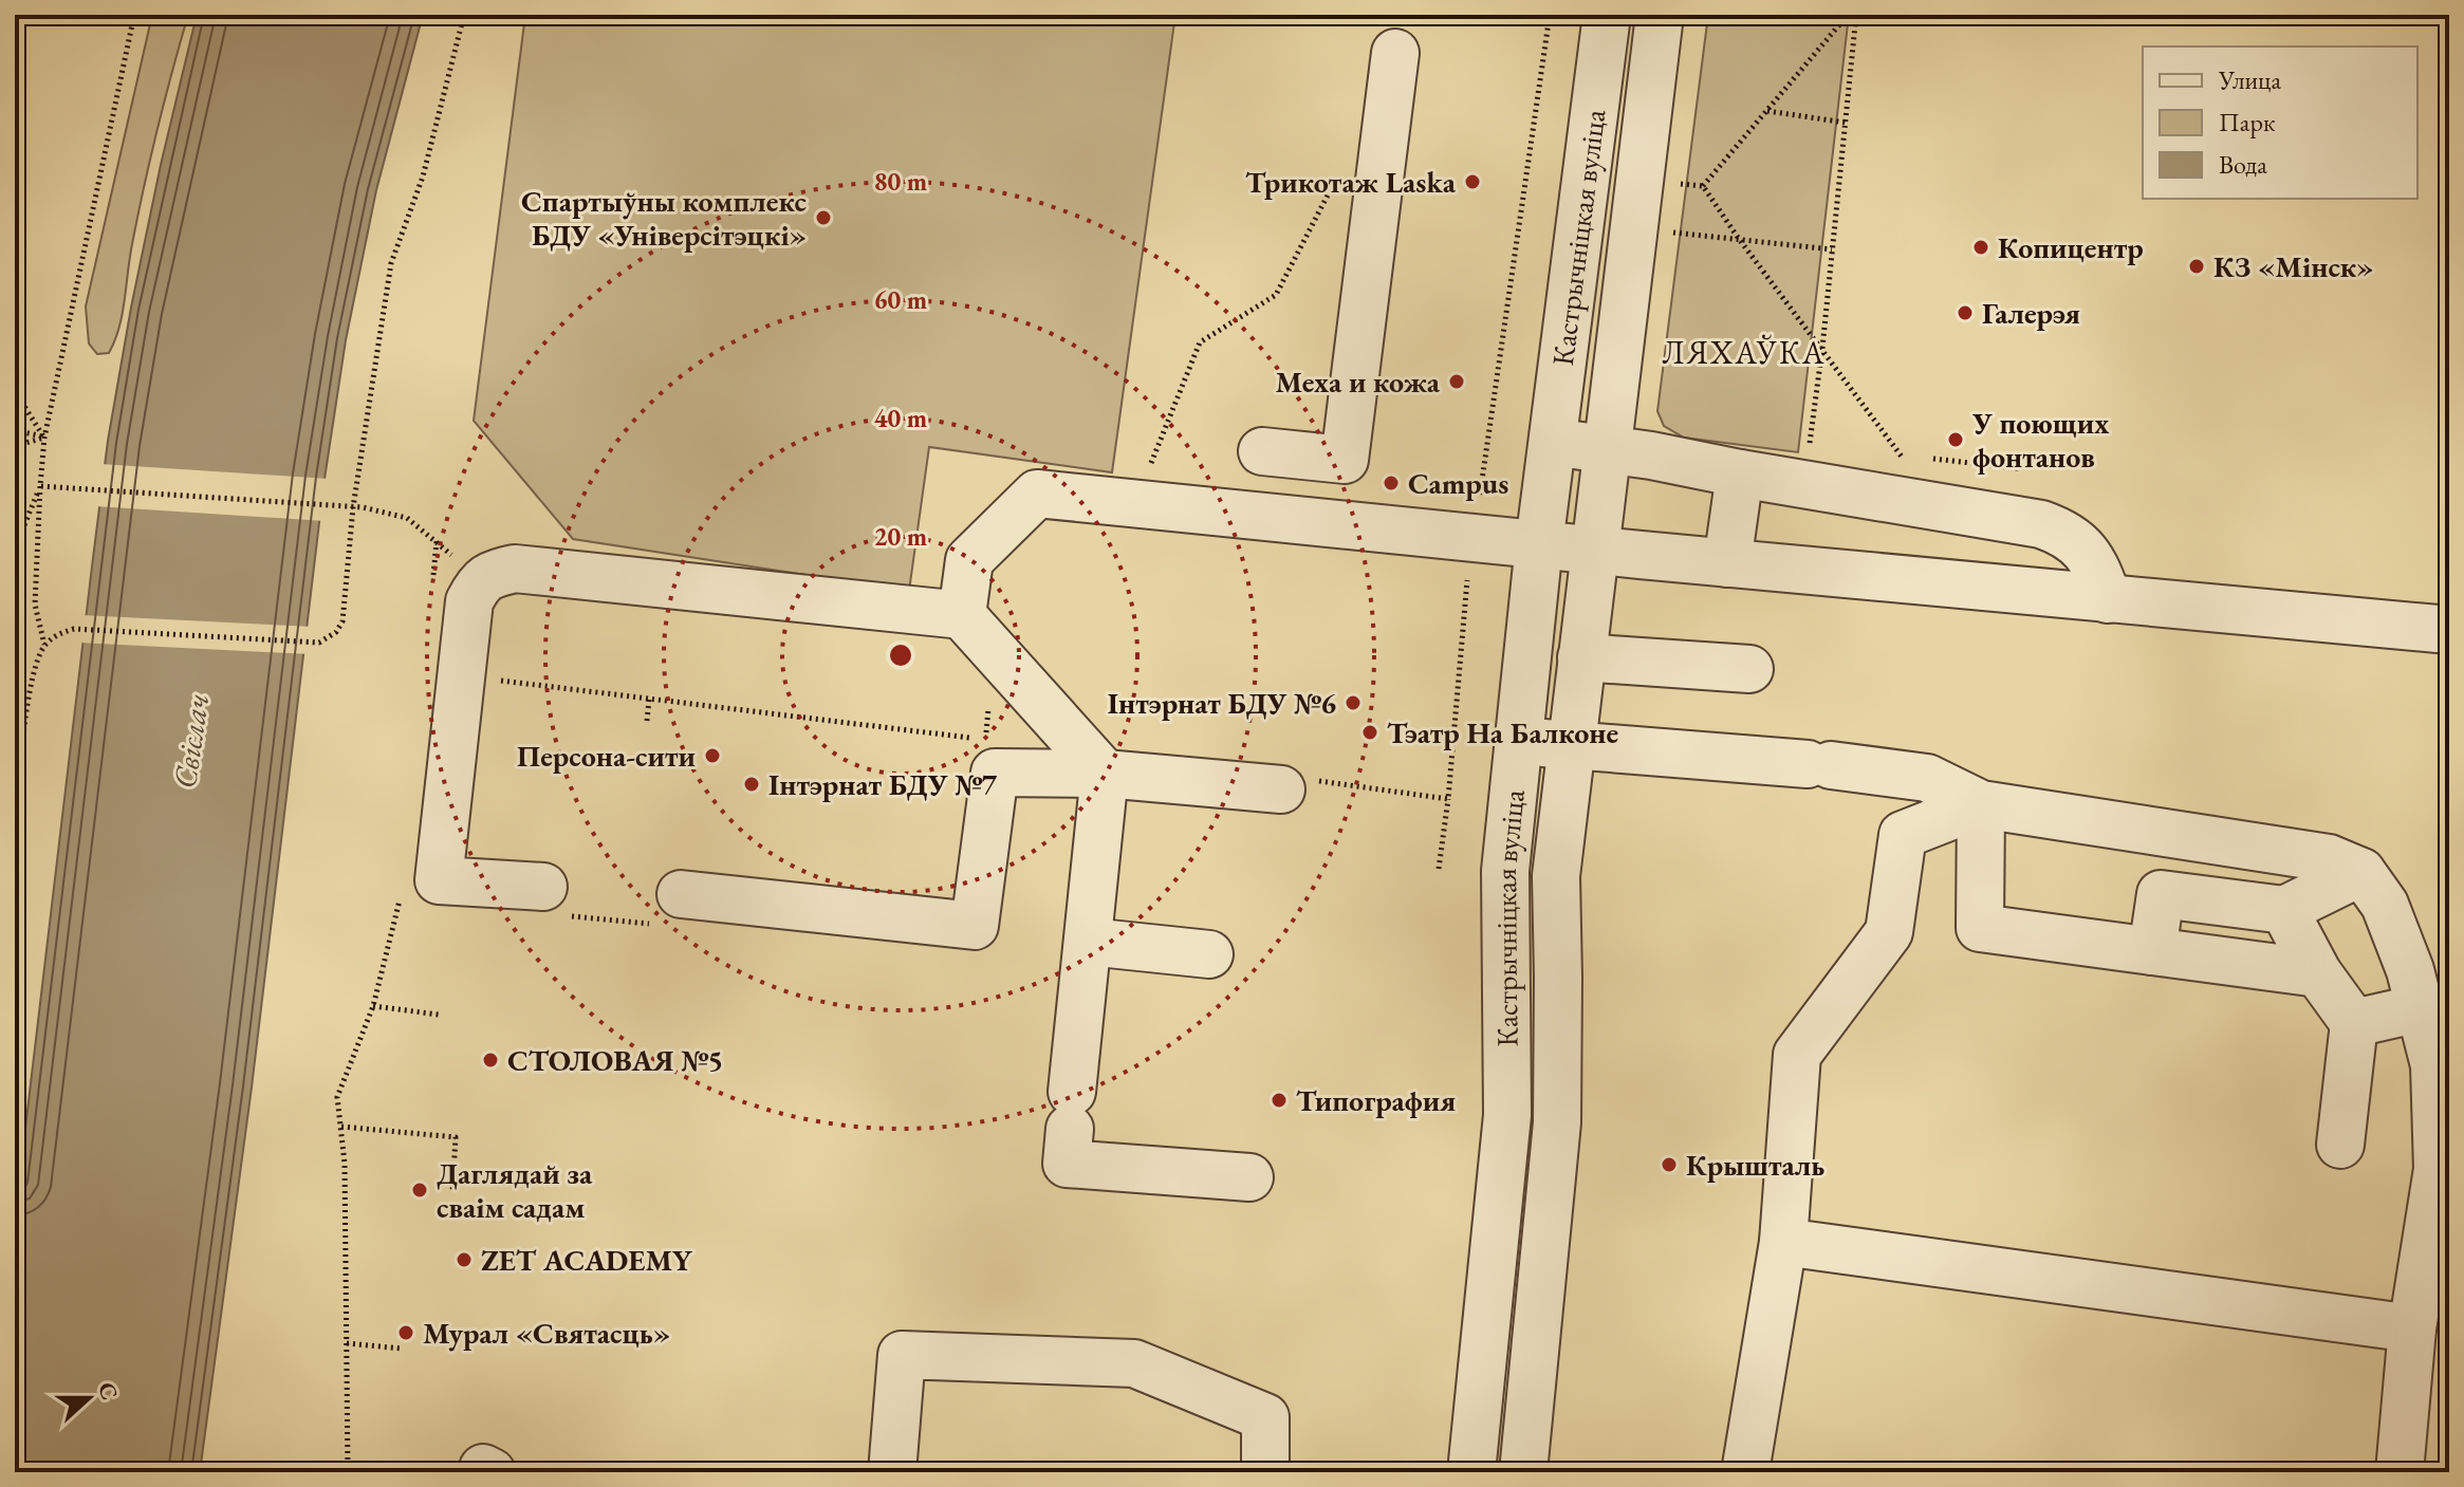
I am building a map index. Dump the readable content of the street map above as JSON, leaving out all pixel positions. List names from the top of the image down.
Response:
{
  "streets": {
    "street": ["Кастрычніцкая вуліца"]
  },
  "districts": ["ЛЯХАЎКА"],
  "water": ["Свіслач"],
  "places": [
    "Трикотаж Laska",
    "Спартыўны комплекс БДУ «Універсітэцкі»",
    "Копицентр",
    "КЗ «Мінск»",
    "Галерэя",
    "Меха и кожа",
    "У поющих фонтанов",
    "Campus",
    "Інтэрнат БДУ №6",
    "Тэатр На Балконе",
    "Персона-сити",
    "Інтэрнат БДУ №7",
    "СТОЛОВАЯ №5",
    "Типография",
    "Крышталь",
    "Даглядай за сваім садам",
    "ZET ACADEMY",
    "Мурал «Святасць»"
  ],
  "legend": ["Улица", "Парк", "Вода"],
  "north": "right",
  "rings": [
    "80 m",
    "60 m",
    "40 m",
    "20 m"
  ]
}
